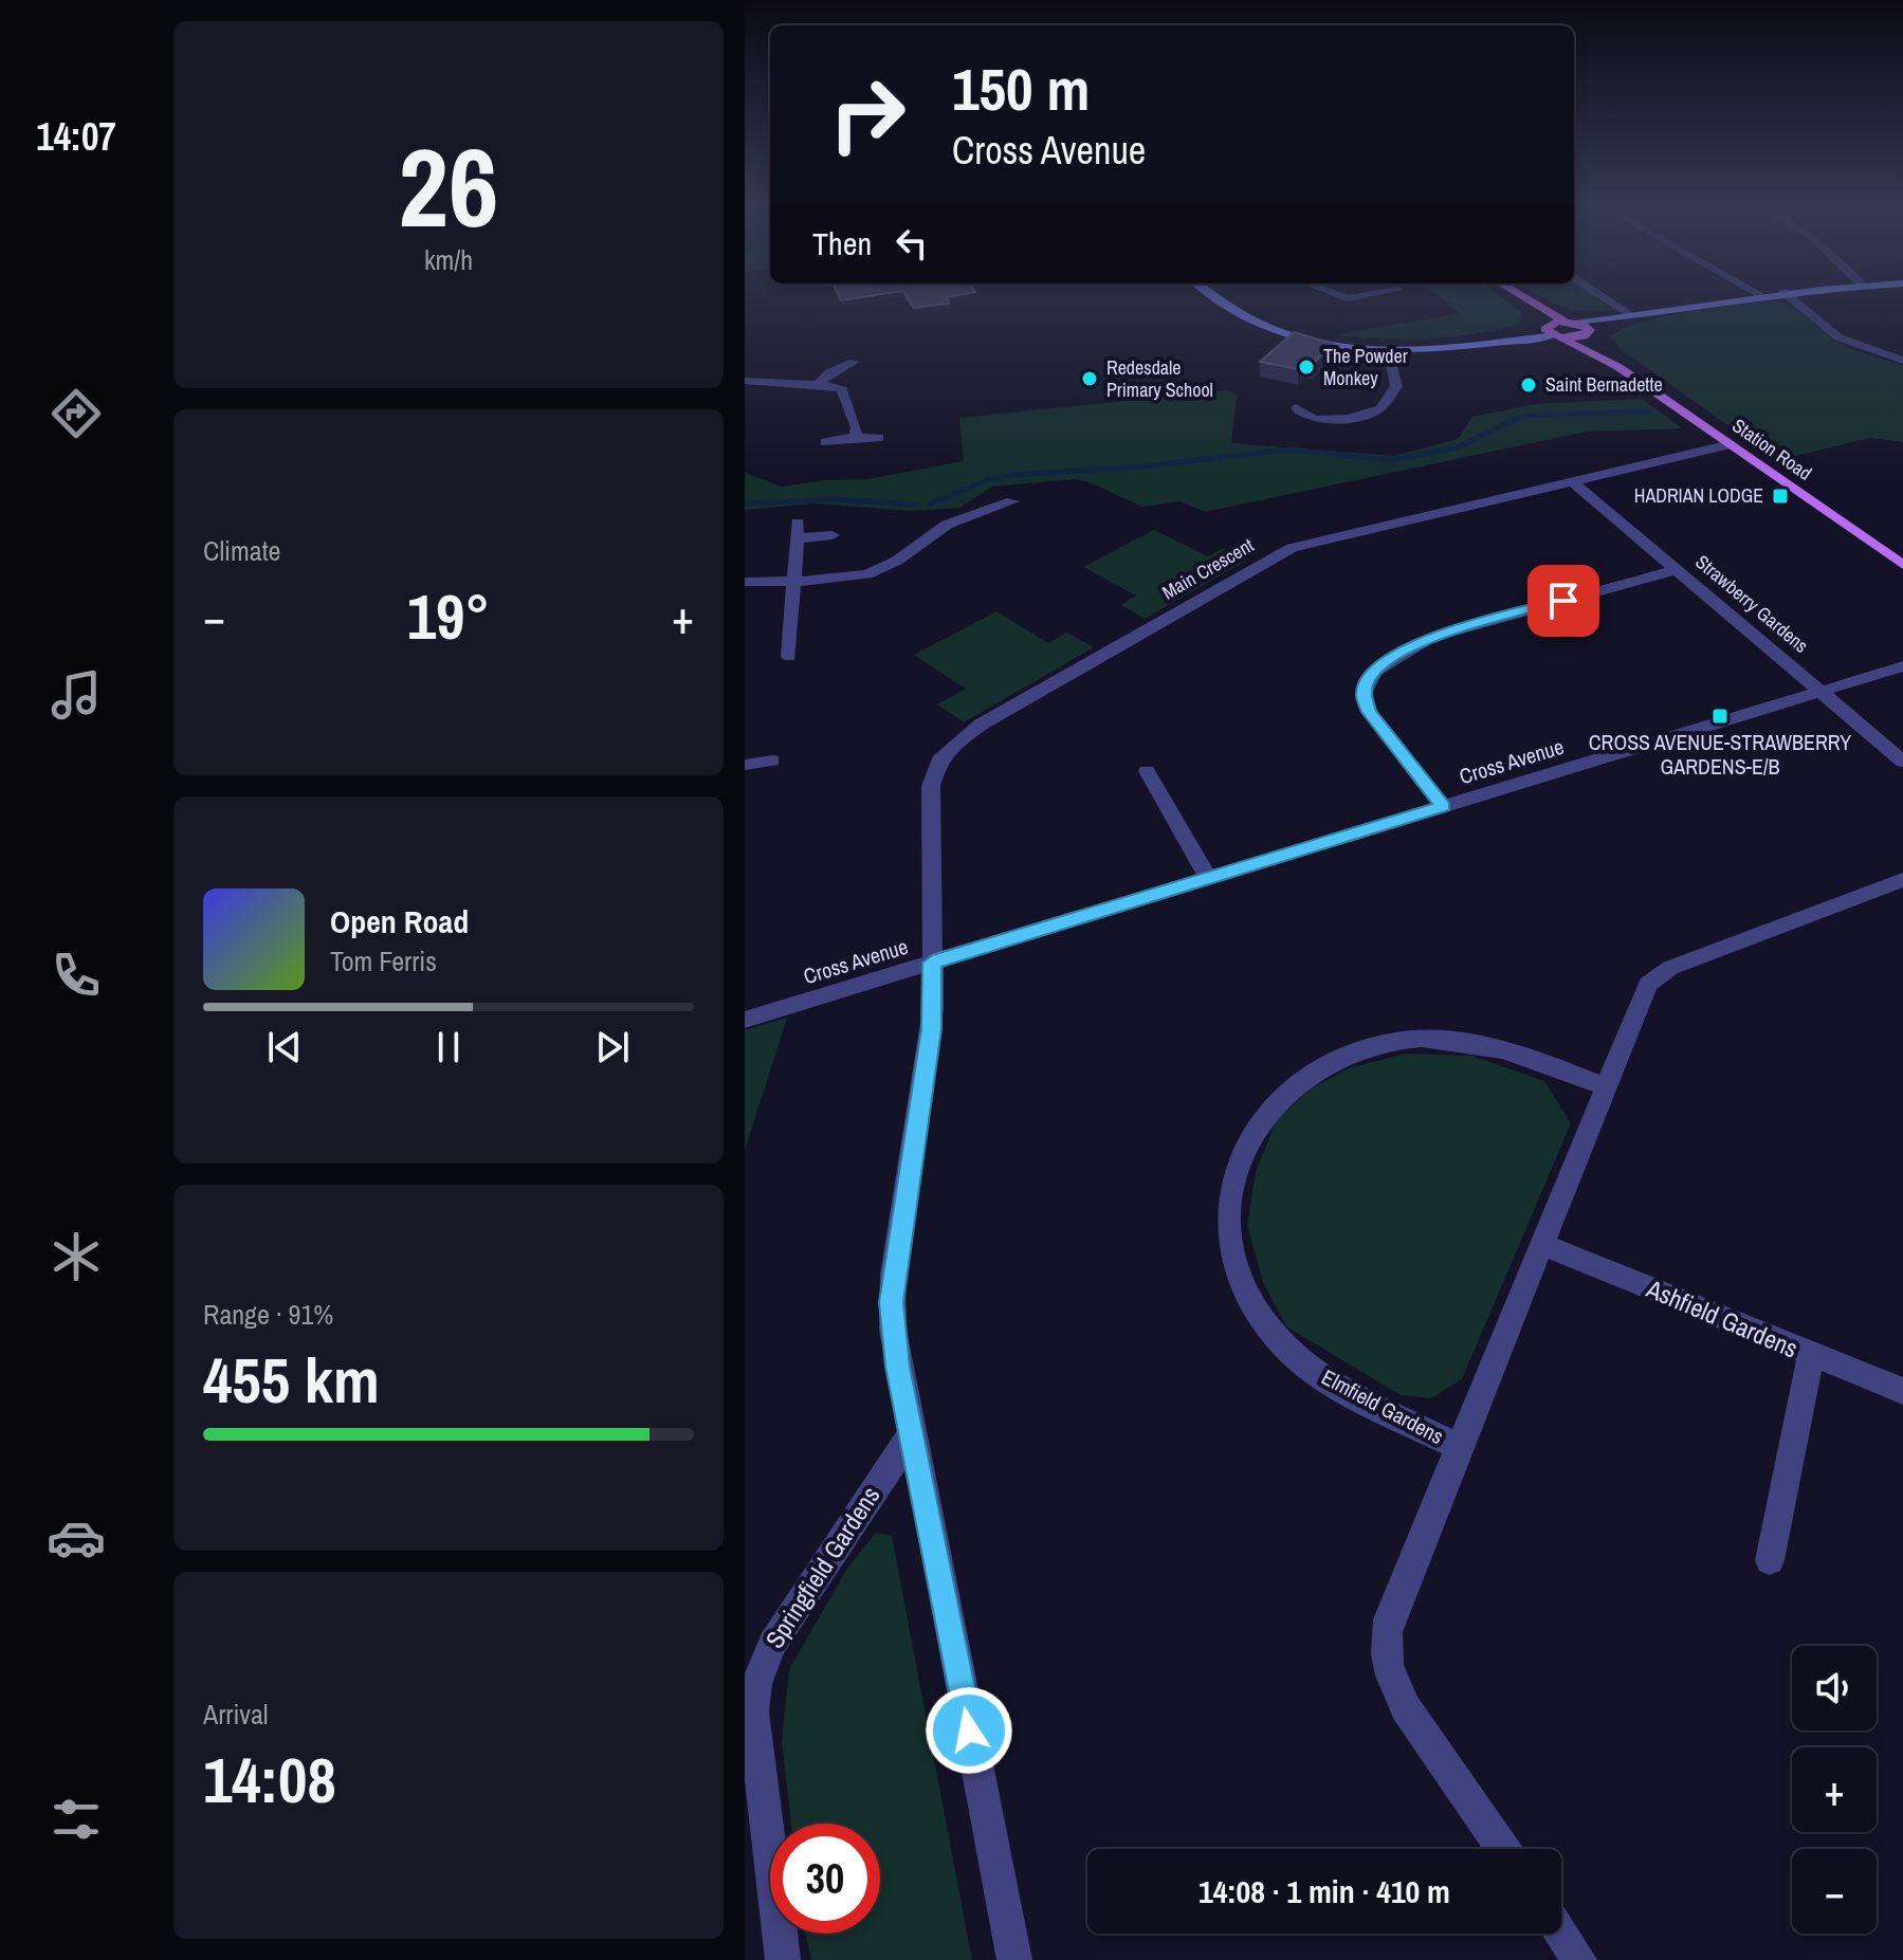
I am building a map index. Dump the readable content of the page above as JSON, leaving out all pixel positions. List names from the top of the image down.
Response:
{
  "streets": {
    "main road": ["Station Road"],
    "street": [
      "Main Crescent",
      "Strawberry Gardens",
      "Cross Avenue",
      "Ashfield Gardens",
      "Elmfield Gardens",
      "Springfield Gardens"
    ]
  },
  "crossings": [
    ["Station Road", "Main Crescent"],
    ["Main Crescent", "Strawberry Gardens"],
    ["Main Crescent", "Cross Avenue"],
    ["Strawberry Gardens", "Cross Avenue"],
    ["Ashfield Gardens", "Elmfield Gardens"]
  ],
  "places": {
    "other": ["The Powder Monkey", "Redesdale Primary School", "Saint Bernadette"],
    "transit": ["HADRIAN LODGE", "CROSS AVENUE-STRAWBERRY GARDENS-E/B"]
  },
  "page": {
    "tabs": "14:07",
    "tile": [
      ["26", "km/h"],
      "Climate",
      ["Range · 91%", "455 km"],
      ["Arrival", "14:08"]
    ],
    "turn": ["150 m", "Cross Avenue"],
    "then": "Then",
    "heat": ["−", "19°", "+"],
    "song": ["Open Road", "Tom Ferris"],
    "map_buttons": ["+", "−"],
    "limit": "30",
    "trip": "14:08 · 1 min · 410 m"
  }
}
